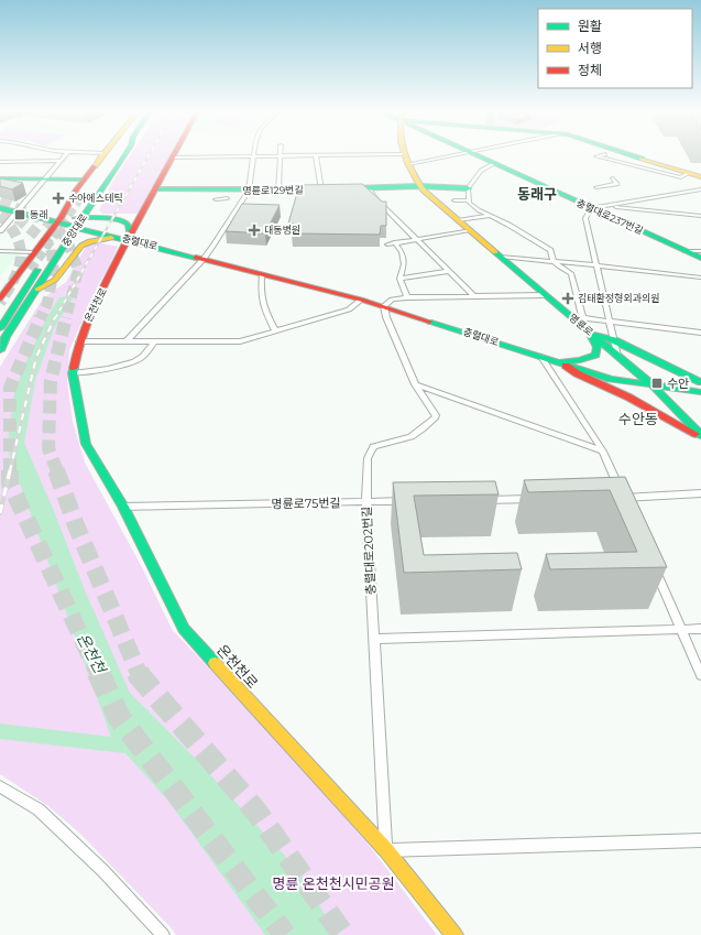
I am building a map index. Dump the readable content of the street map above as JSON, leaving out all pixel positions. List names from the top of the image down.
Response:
{
  "streets": {
    "main road": [
      "명륜로129번길",
      "충렬대로237번길",
      "중앙대로",
      "충렬대로",
      "온천천로",
      "명륜로"
    ],
    "street": ["명륜로75번길", "충렬대로202번길"]
  },
  "crossings": [
    ["명륜로129번길", "온천천로"],
    ["중앙대로", "충렬대로"],
    ["충렬대로", "온천천로"],
    ["충렬대로", "명륜로"],
    ["충렬대로", "충렬대로202번길"],
    ["온천천로", "명륜로75번길"],
    ["온천천로", "충렬대로202번길"],
    ["명륜로75번길", "충렬대로202번길"]
  ],
  "districts": ["동래구", "수안동"],
  "water": ["온천천"],
  "parks": ["명륜 온천천시민공원"],
  "places": {
    "health": ["수아에스테틱", "대동병원", "김태환정형외과의원"],
    "transit": ["동래", "수안"]
  },
  "legend": ["원활", "서행", "정체"]
}
